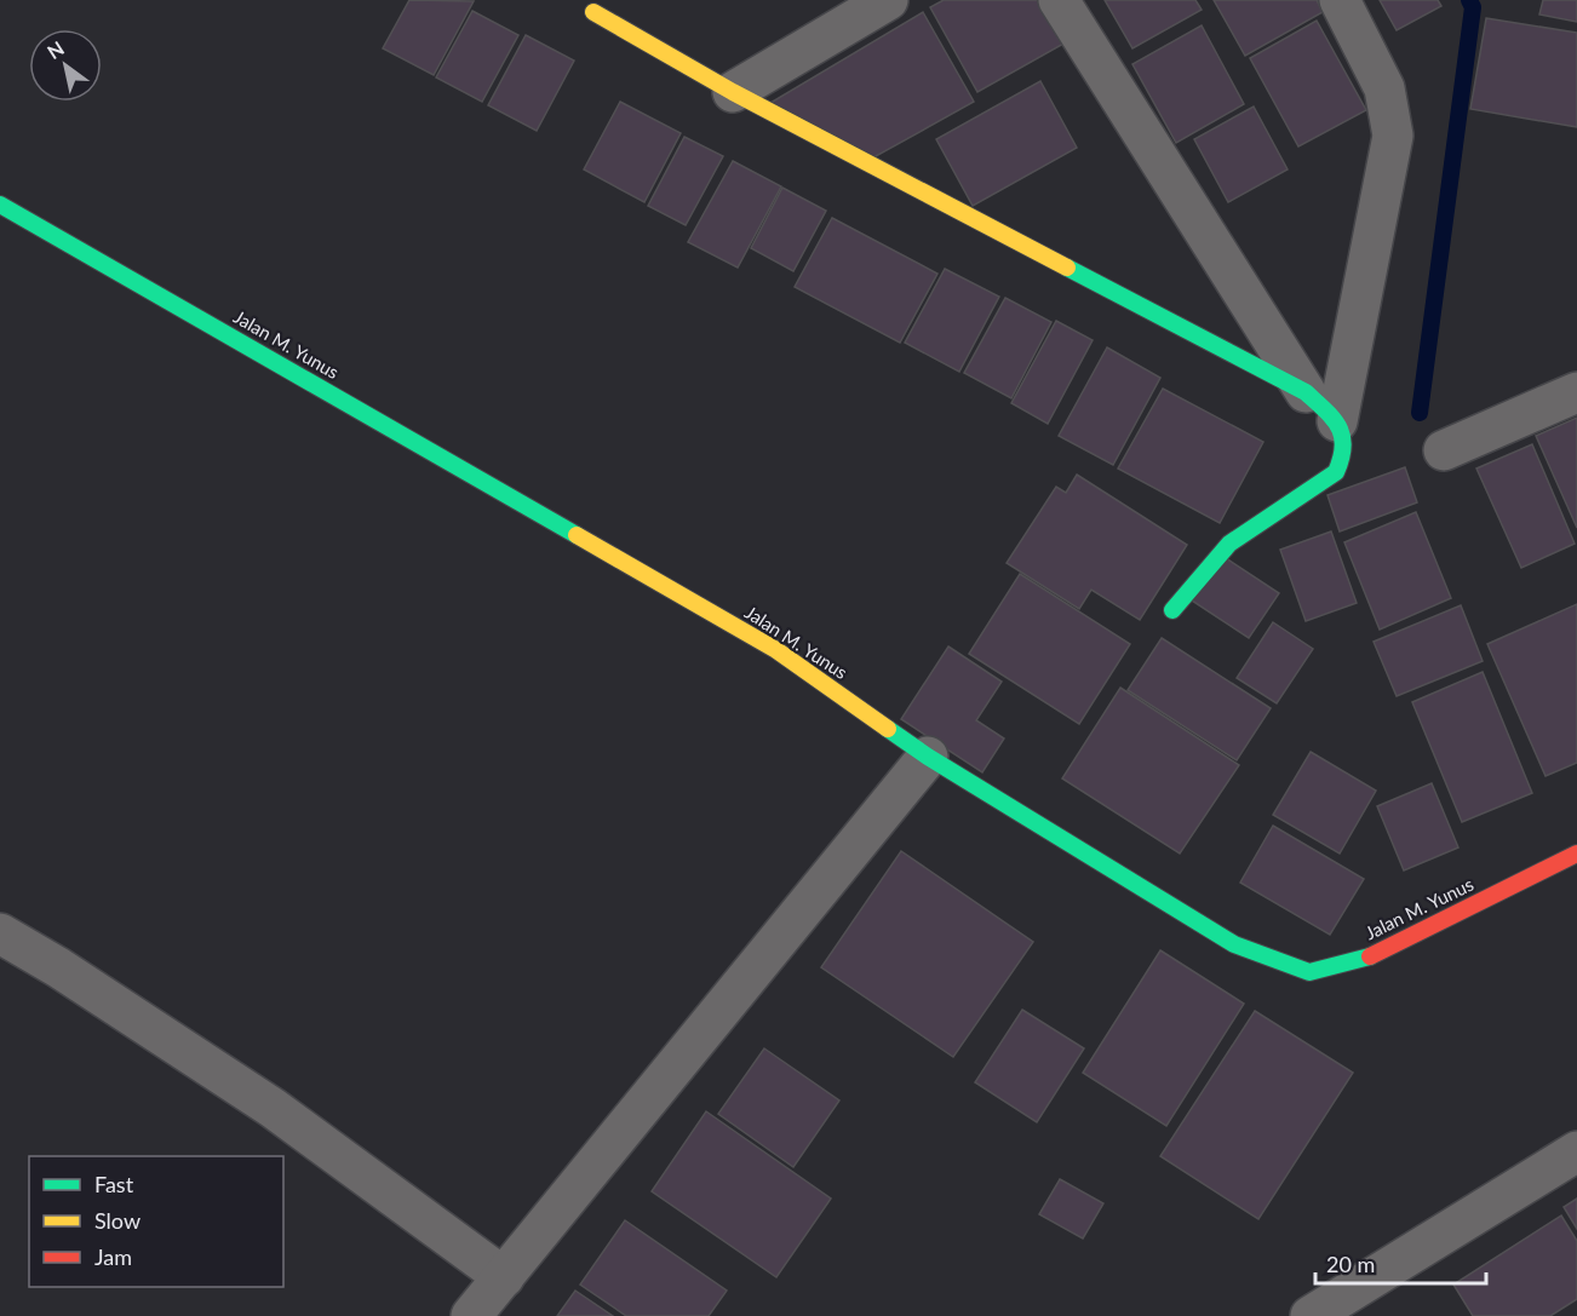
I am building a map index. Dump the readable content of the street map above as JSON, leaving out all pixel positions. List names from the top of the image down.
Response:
{
  "streets": {
    "street": ["Jalan M. Yunus"]
  },
  "legend": ["Fast", "Slow", "Jam"],
  "scale_bar": "20 m",
  "north": "top left"
}
